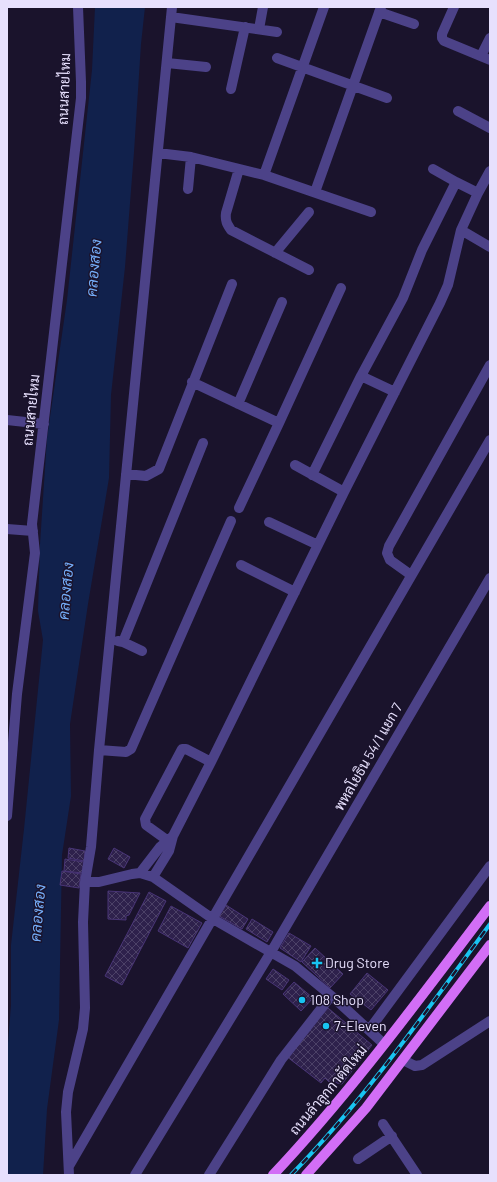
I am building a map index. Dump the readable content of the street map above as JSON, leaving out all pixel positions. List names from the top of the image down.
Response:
{
  "streets": {
    "main road": ["ถนนลำลูกกาตัดใหม่"],
    "street": ["ถนนสายไหม", "พหลโยธิน 54/1 แยก 7"]
  },
  "water": ["คลองสอง"],
  "places": {
    "health": ["Drug Store"],
    "other": ["108 Shop", "7-Eleven"]
  }
}
